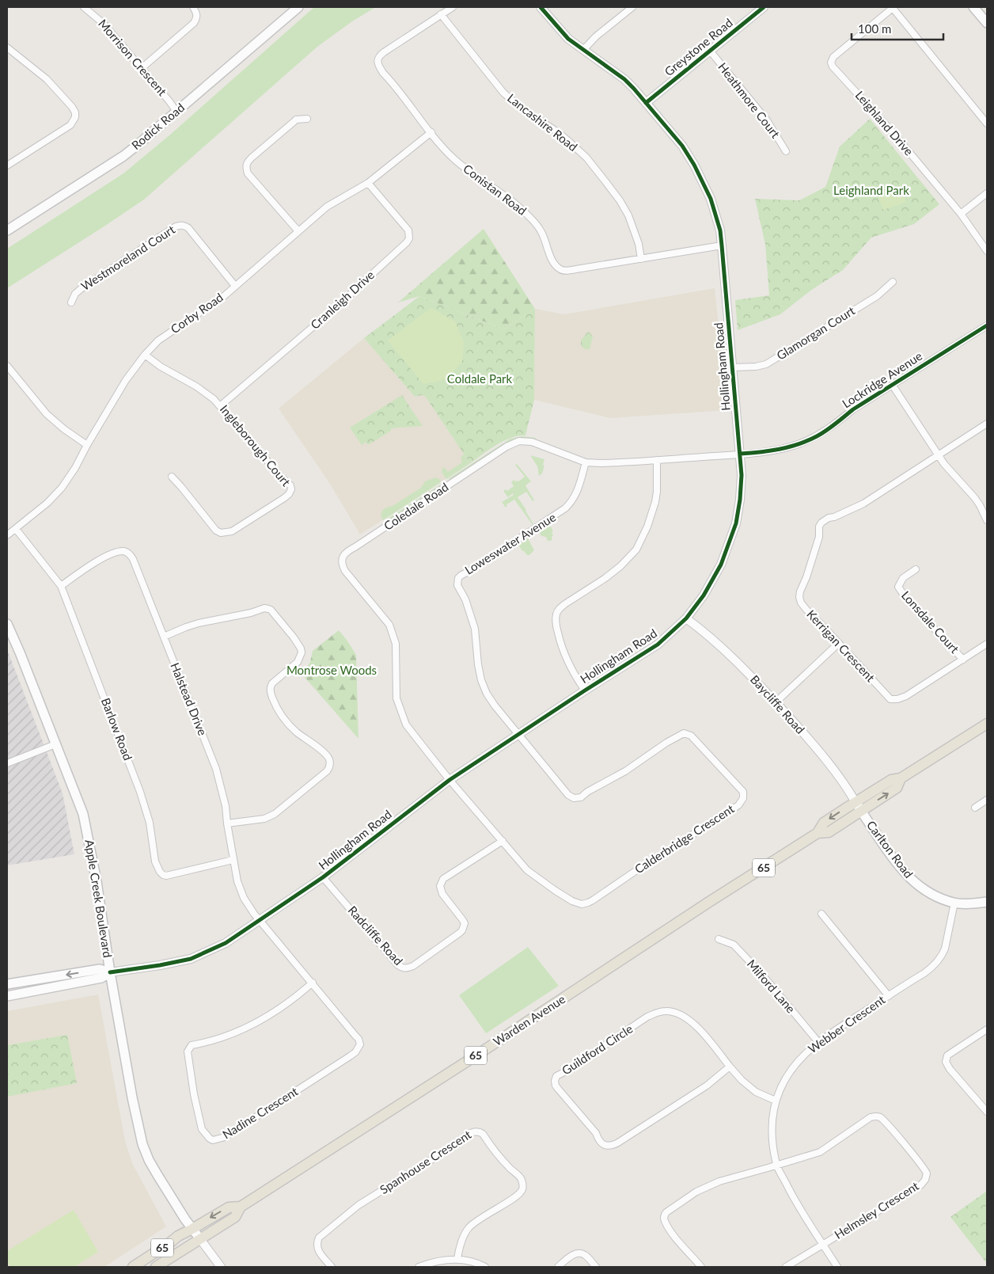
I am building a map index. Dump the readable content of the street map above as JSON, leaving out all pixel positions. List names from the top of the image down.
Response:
{
  "streets": {
    "main road": [
      "Rodick Road",
      "Carlton Road",
      "65",
      "Apple Creek Boulevard",
      "Warden Avenue"
    ],
    "street": [
      "Greystone Road",
      "Morrison Crescent",
      "Heathmore Court",
      "Lancashire Road",
      "Leighland Drive",
      "Conistan Road",
      "Westmoreland Court",
      "Cranleigh Drive",
      "Corby Road",
      "Glamorgan Court",
      "Hollingham Road",
      "Lockridge Avenue",
      "Ingleborough Court",
      "Coledale Road",
      "Loweswater Avenue",
      "Lonsdale Court",
      "Kerrigan Crescent",
      "Halstead Drive",
      "Baycliffe Road",
      "Barlow Road",
      "Calderbridge Crescent",
      "Radcliffe Road",
      "Milford Lane",
      "Webber Crescent",
      "Guildford Circle",
      "Nadine Crescent",
      "Spanhouse Crescent",
      "Helmsley Crescent"
    ]
  },
  "crossings": [
    ["Greystone Road", "Heathmore Court"],
    ["Greystone Road", "Hollingham Road"],
    ["Morrison Crescent", "Rodick Road"],
    ["Lancashire Road", "Conistan Road"],
    ["Conistan Road", "Corby Road"],
    ["Conistan Road", "Hollingham Road"],
    ["Westmoreland Court", "Corby Road"],
    ["Cranleigh Drive", "Corby Road"],
    ["Cranleigh Drive", "Ingleborough Court"],
    ["Corby Road", "Ingleborough Court"],
    ["Corby Road", "Barlow Road"],
    ["Glamorgan Court", "Hollingham Road"],
    ["Hollingham Road", "Lockridge Avenue"],
    ["Hollingham Road", "Coledale Road"],
    ["Hollingham Road", "Loweswater Avenue"],
    ["Hollingham Road", "Halstead Drive"],
    ["Hollingham Road", "Baycliffe Road"],
    ["Hollingham Road", "Calderbridge Crescent"],
    ["Hollingham Road", "Apple Creek Boulevard"],
    ["Hollingham Road", "Radcliffe Road"],
    ["Hollingham Road", "Nadine Crescent"],
    ["Lockridge Avenue", "Coledale Road"],
    ["Coledale Road", "Loweswater Avenue"],
    ["Coledale Road", "Calderbridge Crescent"],
    ["Loweswater Avenue", "Calderbridge Crescent"],
    ["Lonsdale Court", "Kerrigan Crescent"],
    ["Halstead Drive", "Barlow Road"],
    ["Halstead Drive", "Nadine Crescent"],
    ["Baycliffe Road", "Carlton Road"],
    ["Baycliffe Road", "Warden Avenue"],
    ["Calderbridge Crescent", "Radcliffe Road"],
    ["Carlton Road", "Warden Avenue"],
    ["Carlton Road", "Webber Crescent"],
    ["Apple Creek Boulevard", "Warden Avenue"],
    ["Milford Lane", "Webber Crescent"],
    ["Webber Crescent", "Guildford Circle"],
    ["Webber Crescent", "Helmsley Crescent"]
  ],
  "parks": ["Leighland Park", "Coldale Park", "Montrose Woods"],
  "scale_bar": "100 m"
}
